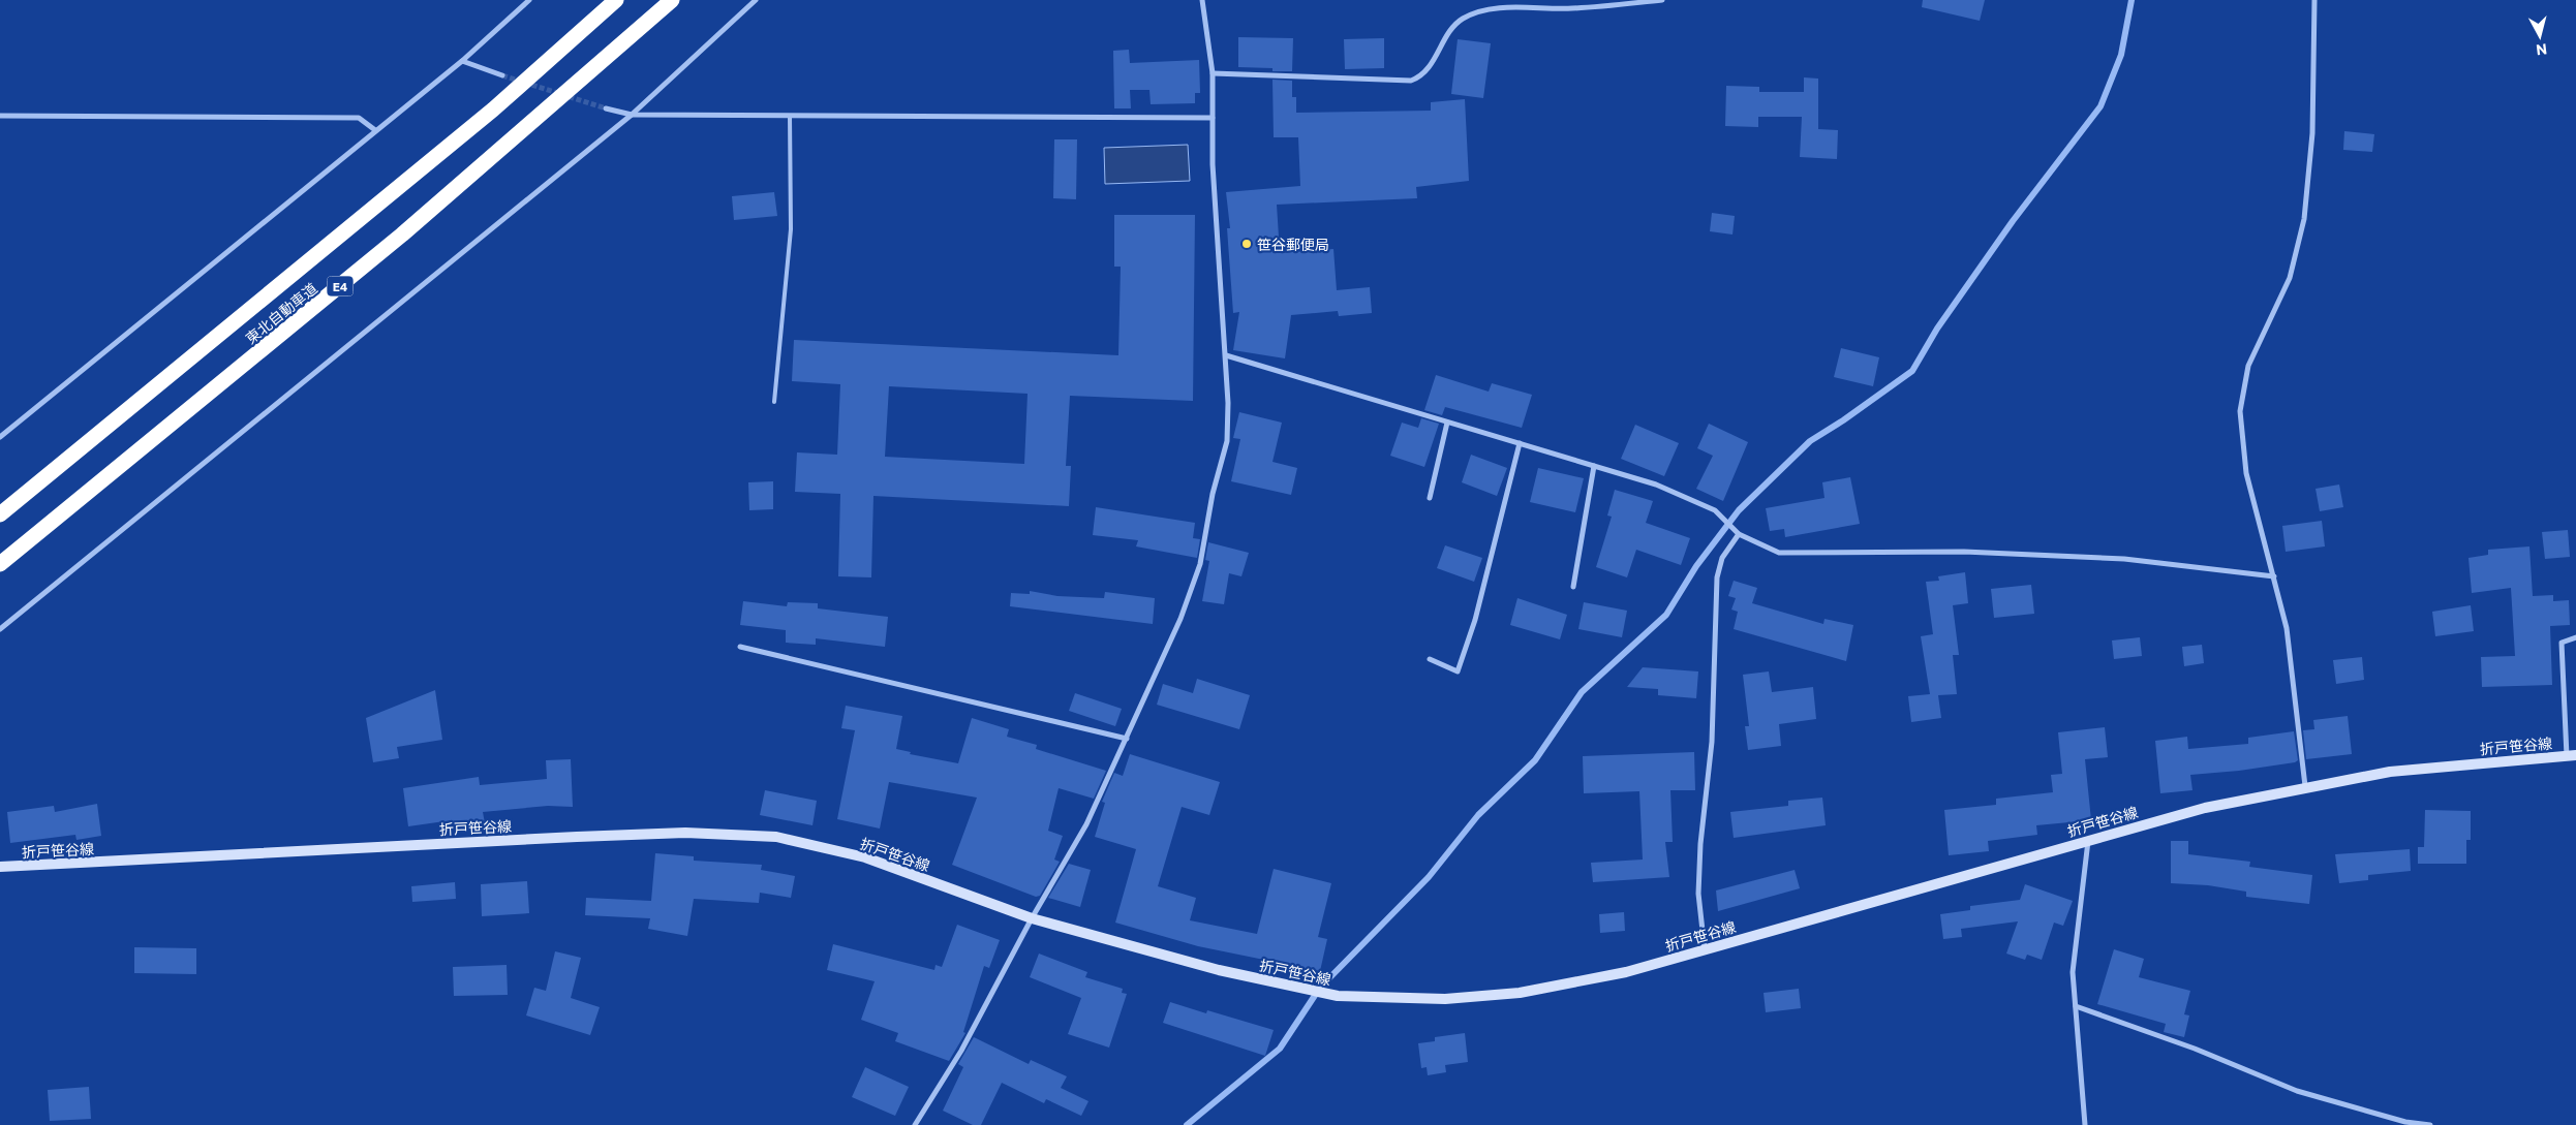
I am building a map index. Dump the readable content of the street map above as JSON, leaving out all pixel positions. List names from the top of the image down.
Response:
{
  "streets": {
    "highway": ["E4", "東北自動車道"],
    "main road": ["折戸笹谷線"]
  },
  "places": ["笹谷郵便局"],
  "north": "bottom"
}
